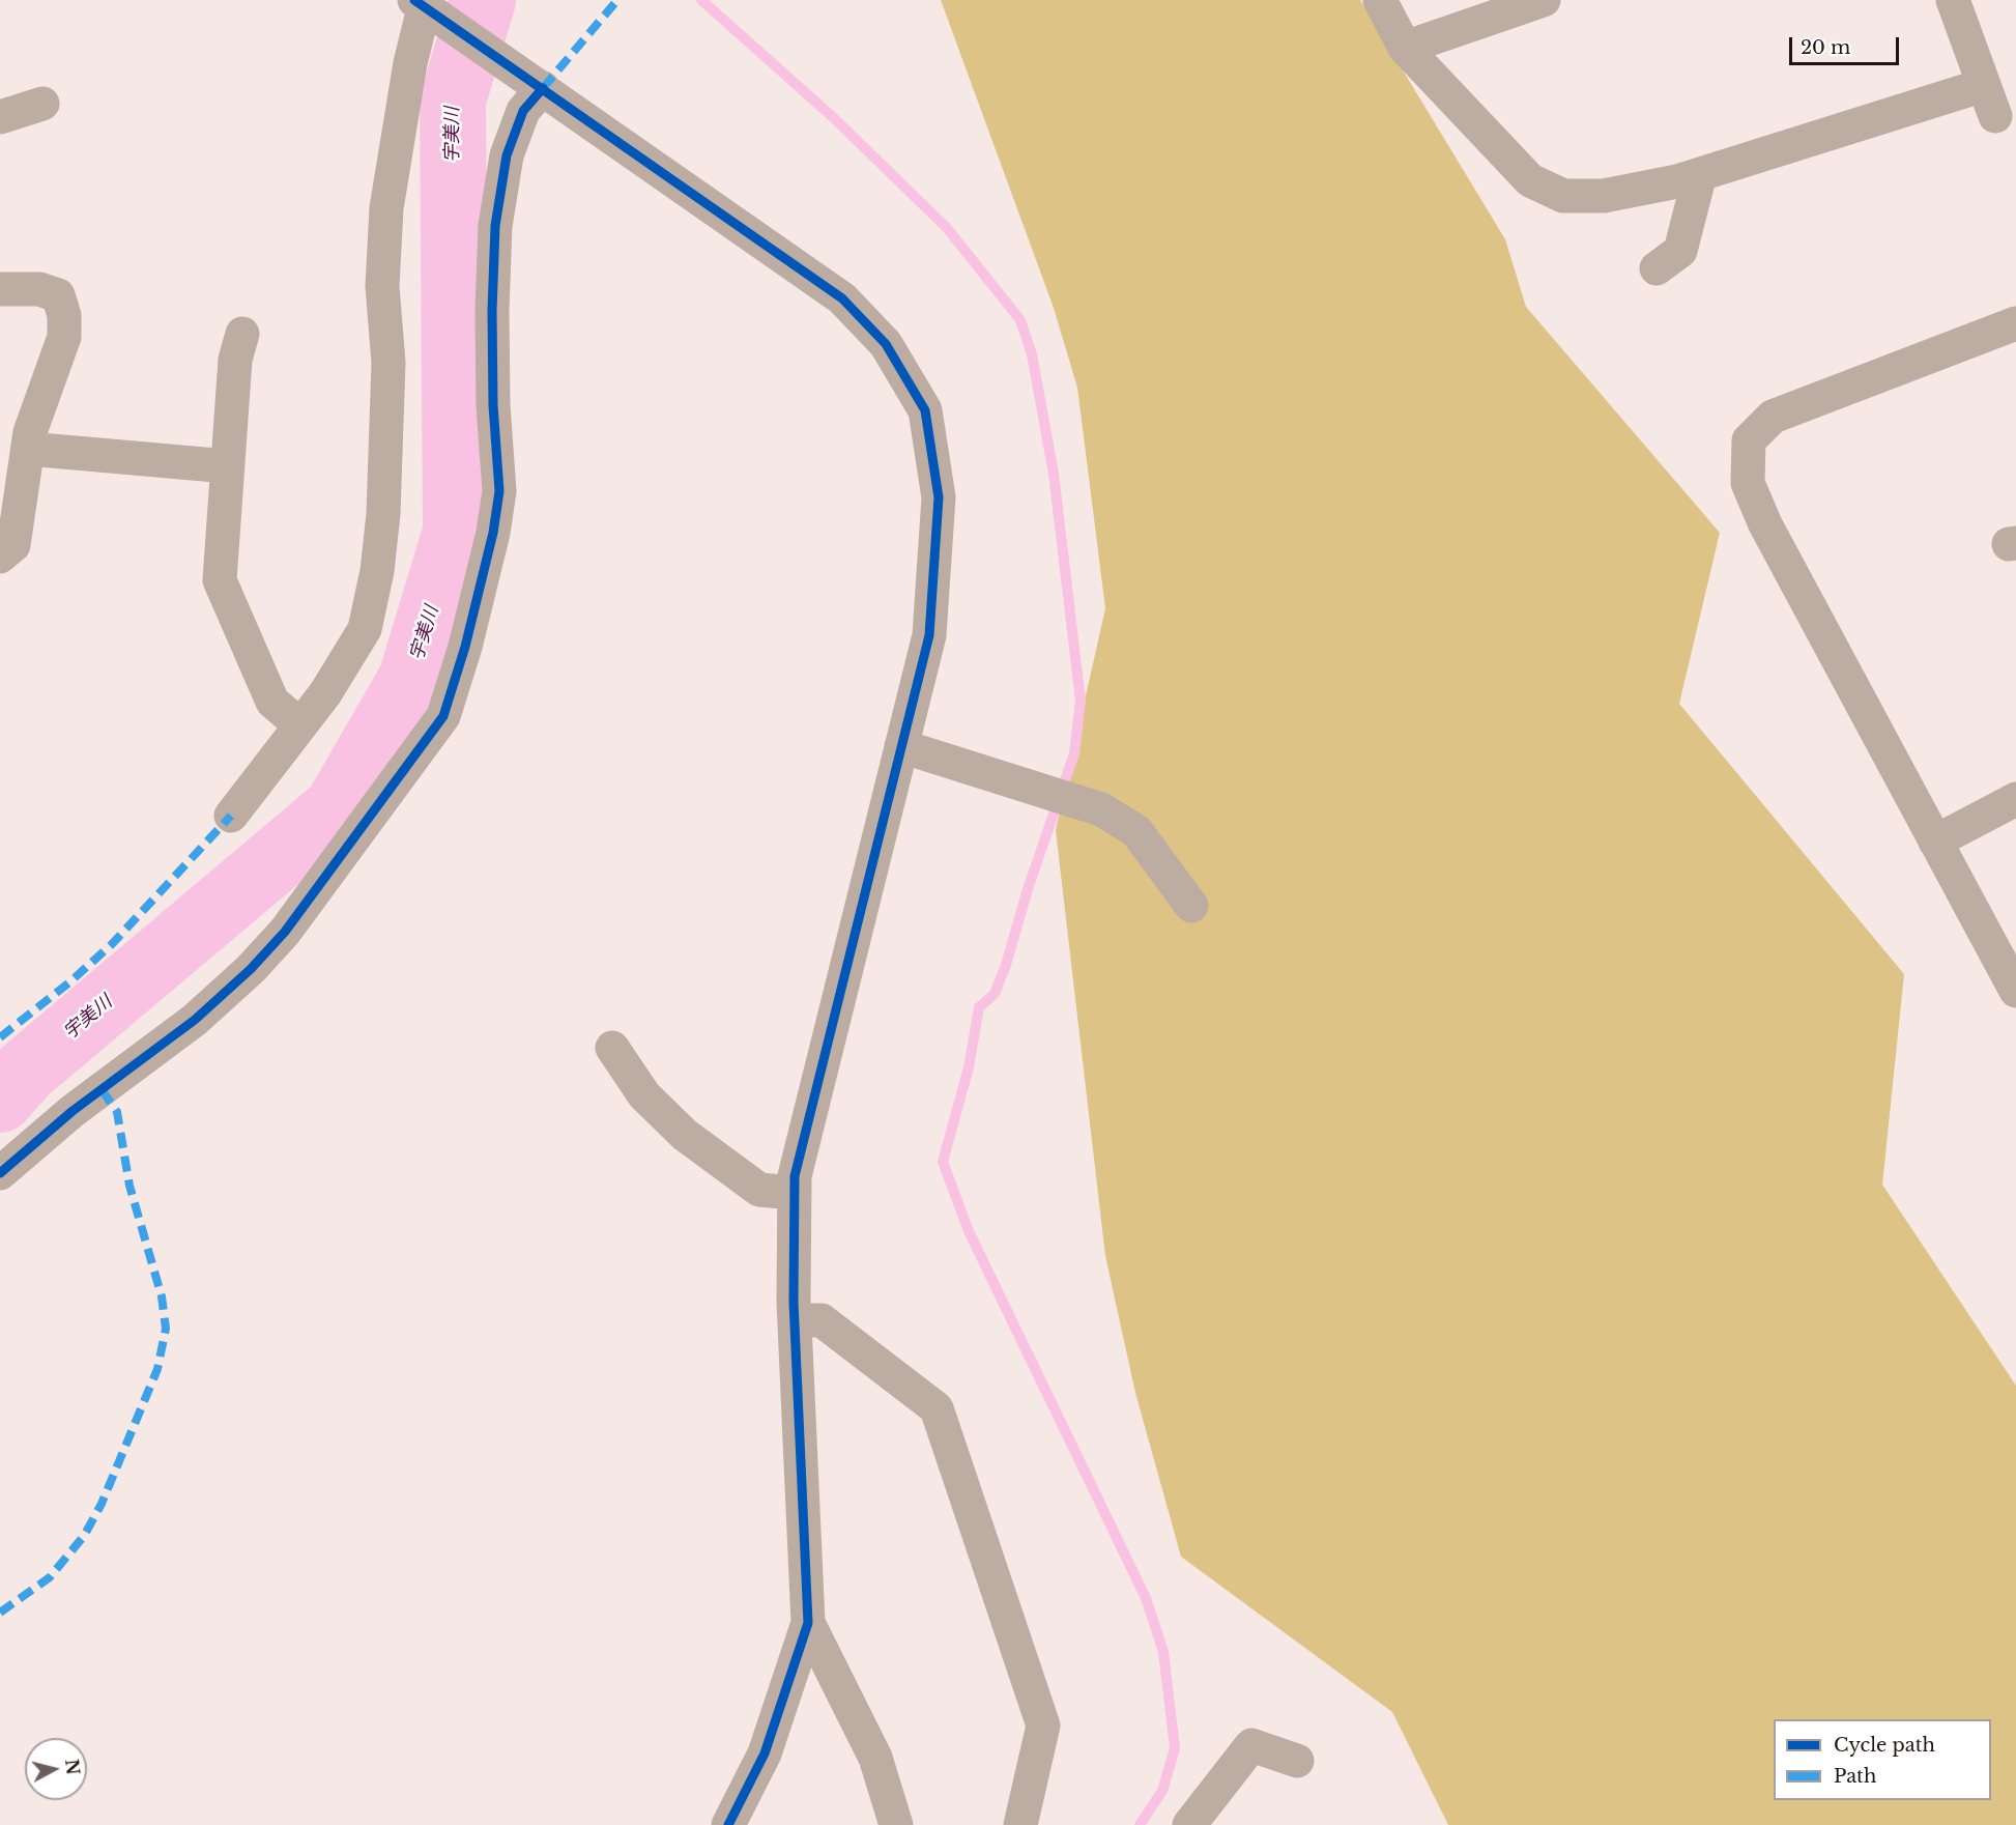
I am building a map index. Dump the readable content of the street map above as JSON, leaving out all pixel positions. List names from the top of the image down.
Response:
{
  "water": ["宇美川"],
  "legend": ["Cycle path", "Path"],
  "scale_bar": "20 m",
  "north": "right"
}
